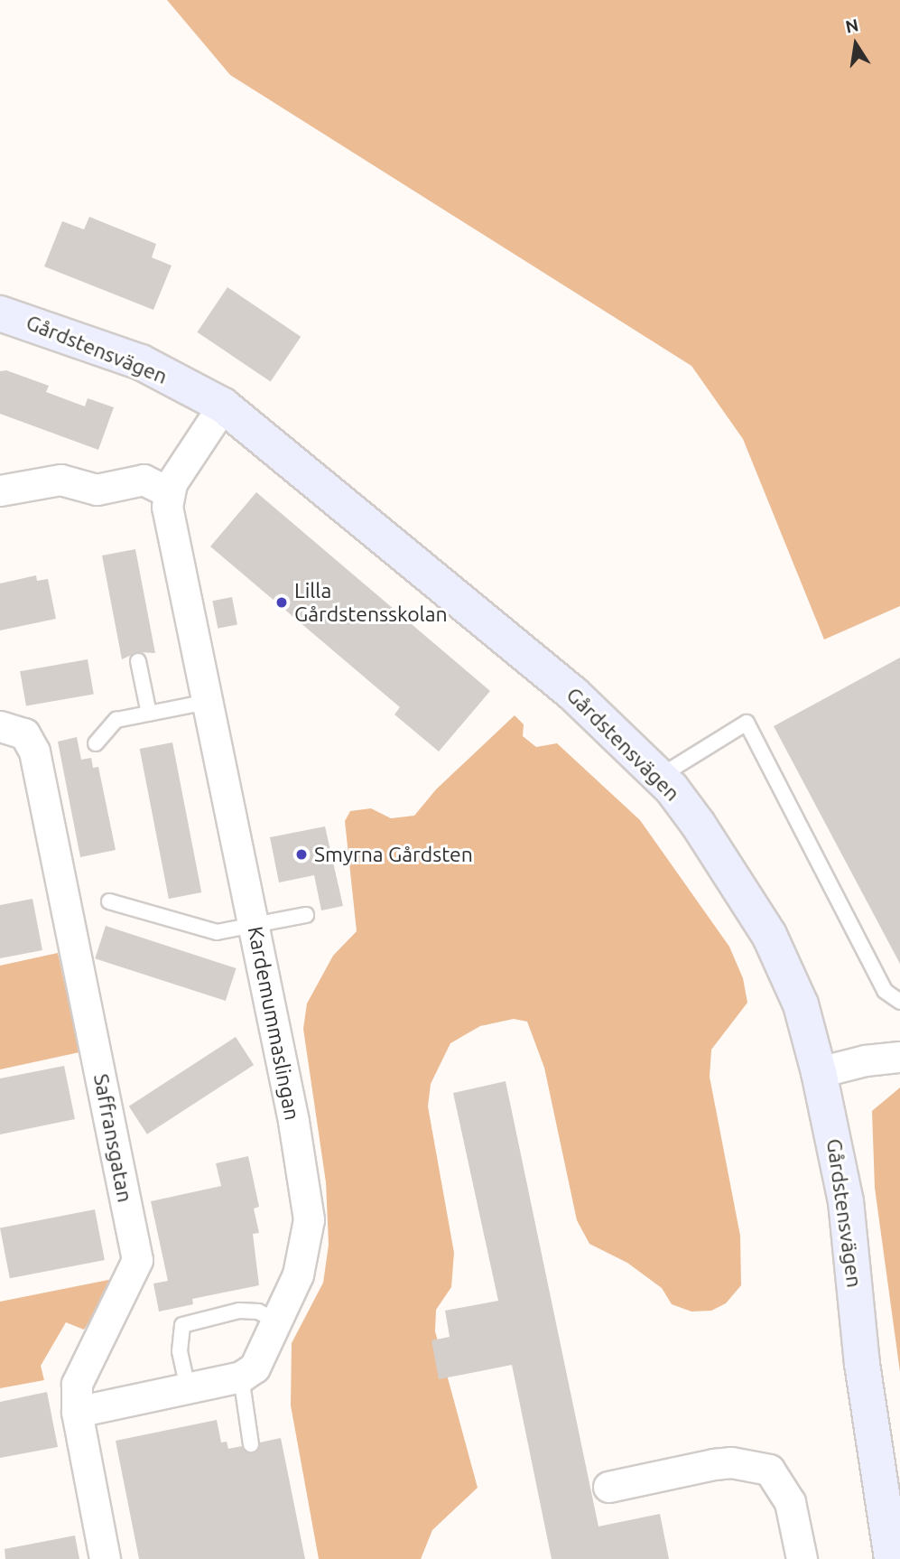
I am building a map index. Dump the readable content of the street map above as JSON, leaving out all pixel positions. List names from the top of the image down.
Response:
{
  "streets": {
    "street": ["Gårdstensvägen", "Kardemummaslingan", "Saffransgatan"]
  },
  "places": ["Lilla Gårdstensskolan", "Smyrna Gårdsten"],
  "north": "top"
}
